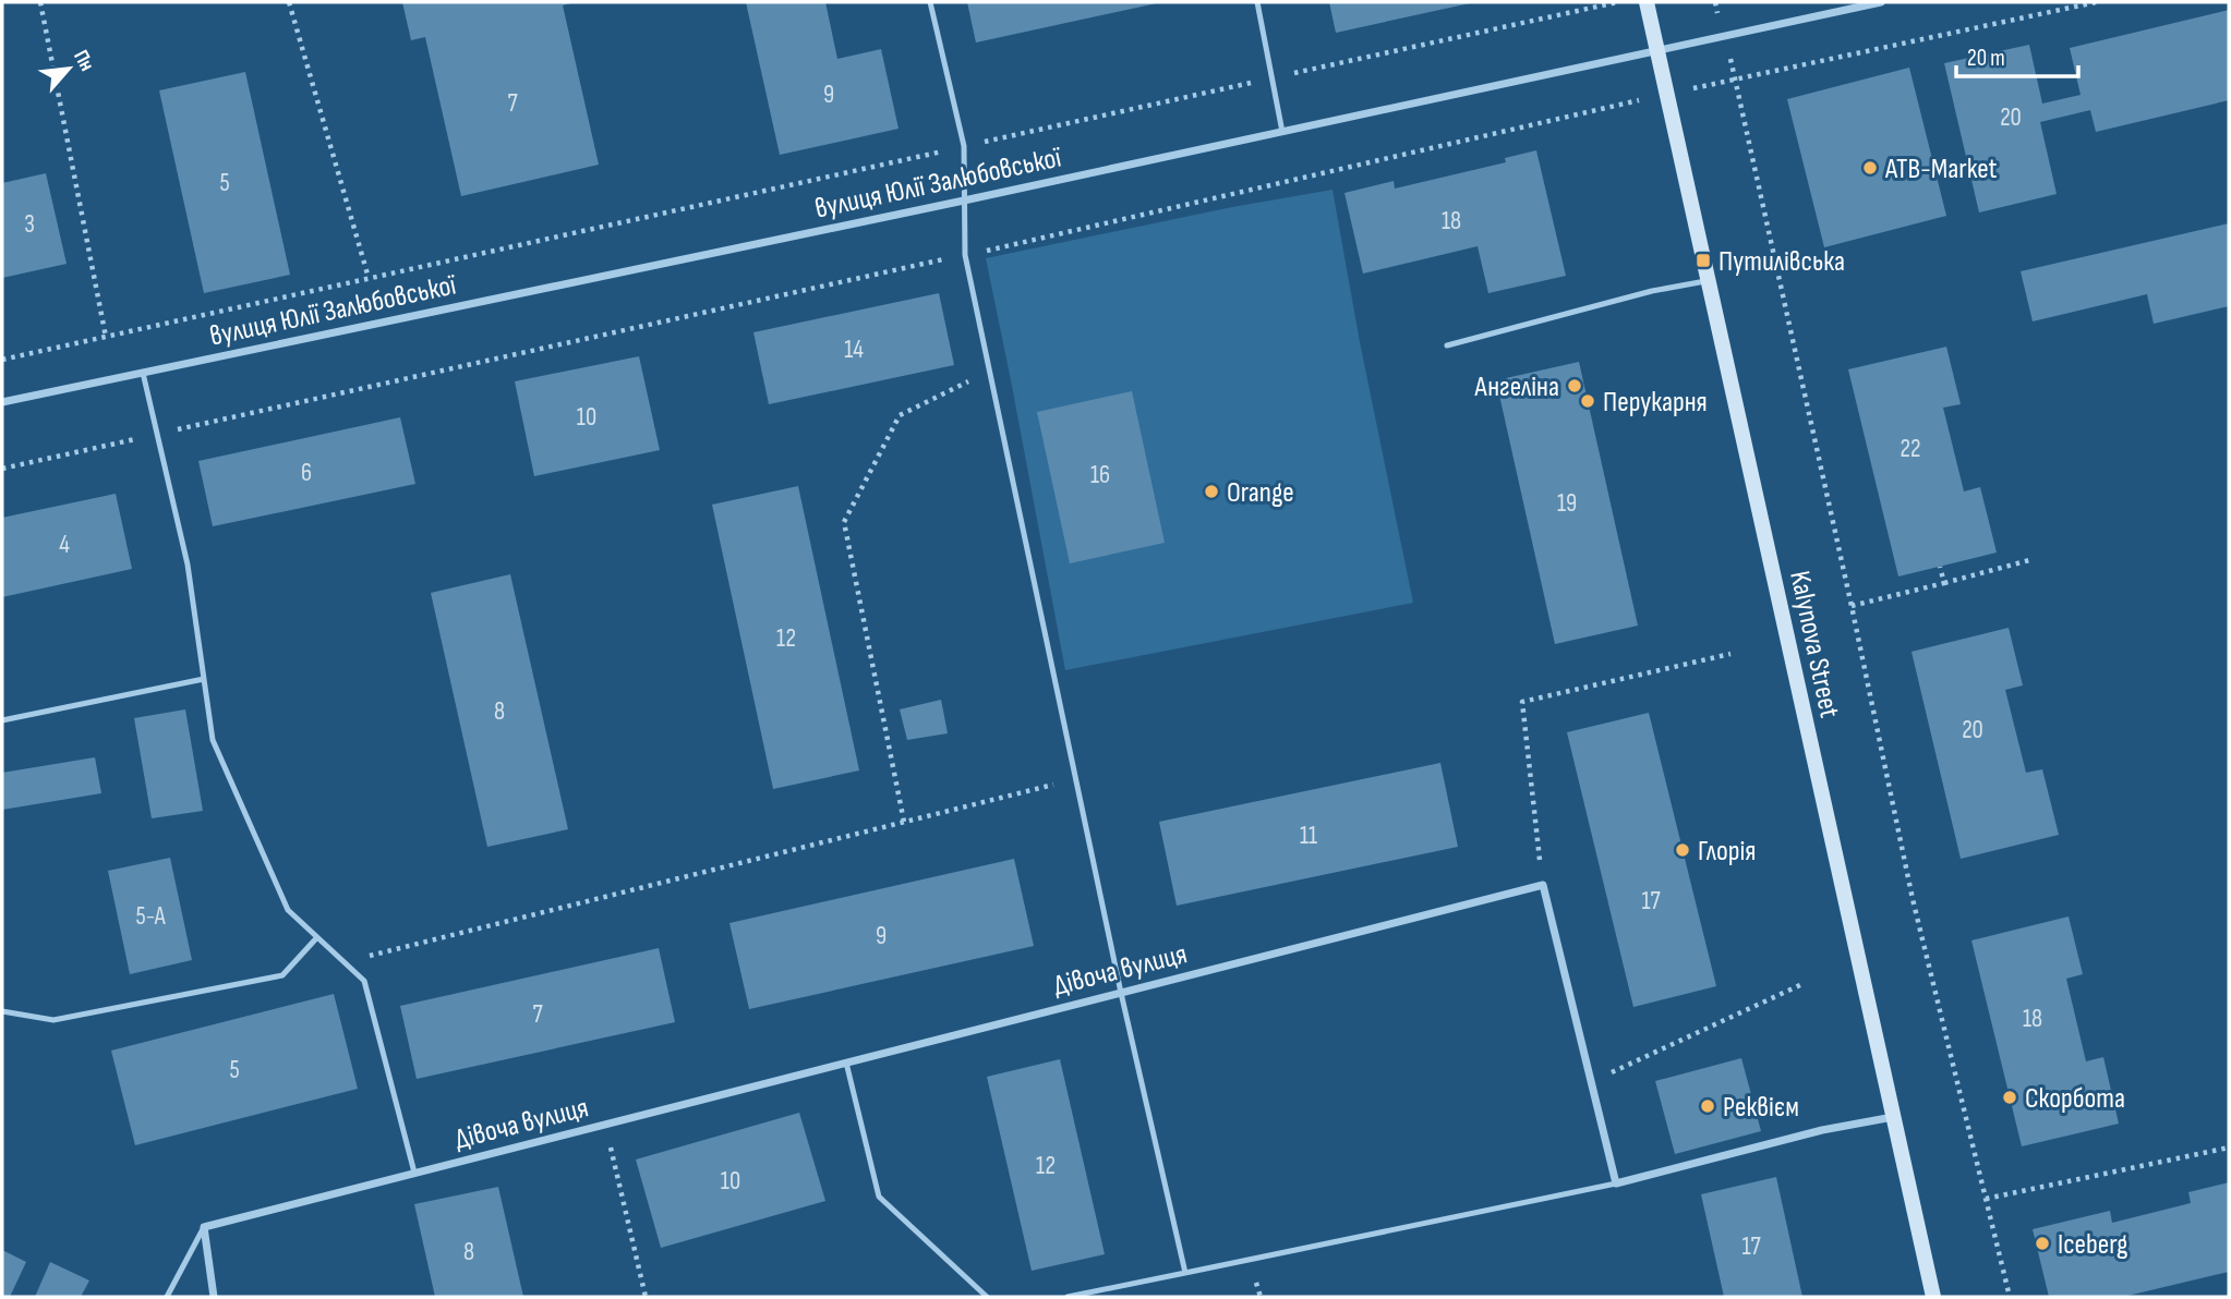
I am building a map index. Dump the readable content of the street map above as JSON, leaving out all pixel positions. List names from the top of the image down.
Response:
{
  "streets": {
    "main road": ["Kalynova Street"],
    "street": ["вулиця Юлії Залюбовської", "Дівоча вулиця"]
  },
  "crossings": [
    ["вулиця Юлії Залюбовської", "Kalynova Street"]
  ],
  "places": {
    "other": [
      "ATB-Market",
      "Ангеліна",
      "Перукарня",
      "Orange",
      "Глорія",
      "Скорбота",
      "Реквієм",
      "Iceberg"
    ],
    "transit": ["Путилівська"]
  },
  "house_numbers": [
    "9",
    "7",
    "20",
    "5",
    "18",
    "3",
    "14",
    "10",
    "22",
    "6",
    "16",
    "19",
    "4",
    "12",
    "8",
    "20",
    "11",
    "17",
    "5-А",
    "9",
    "7",
    "18",
    "5",
    "12",
    "10",
    "17",
    "8"
  ],
  "scale_bar": "20 m",
  "north": "top right"
}
